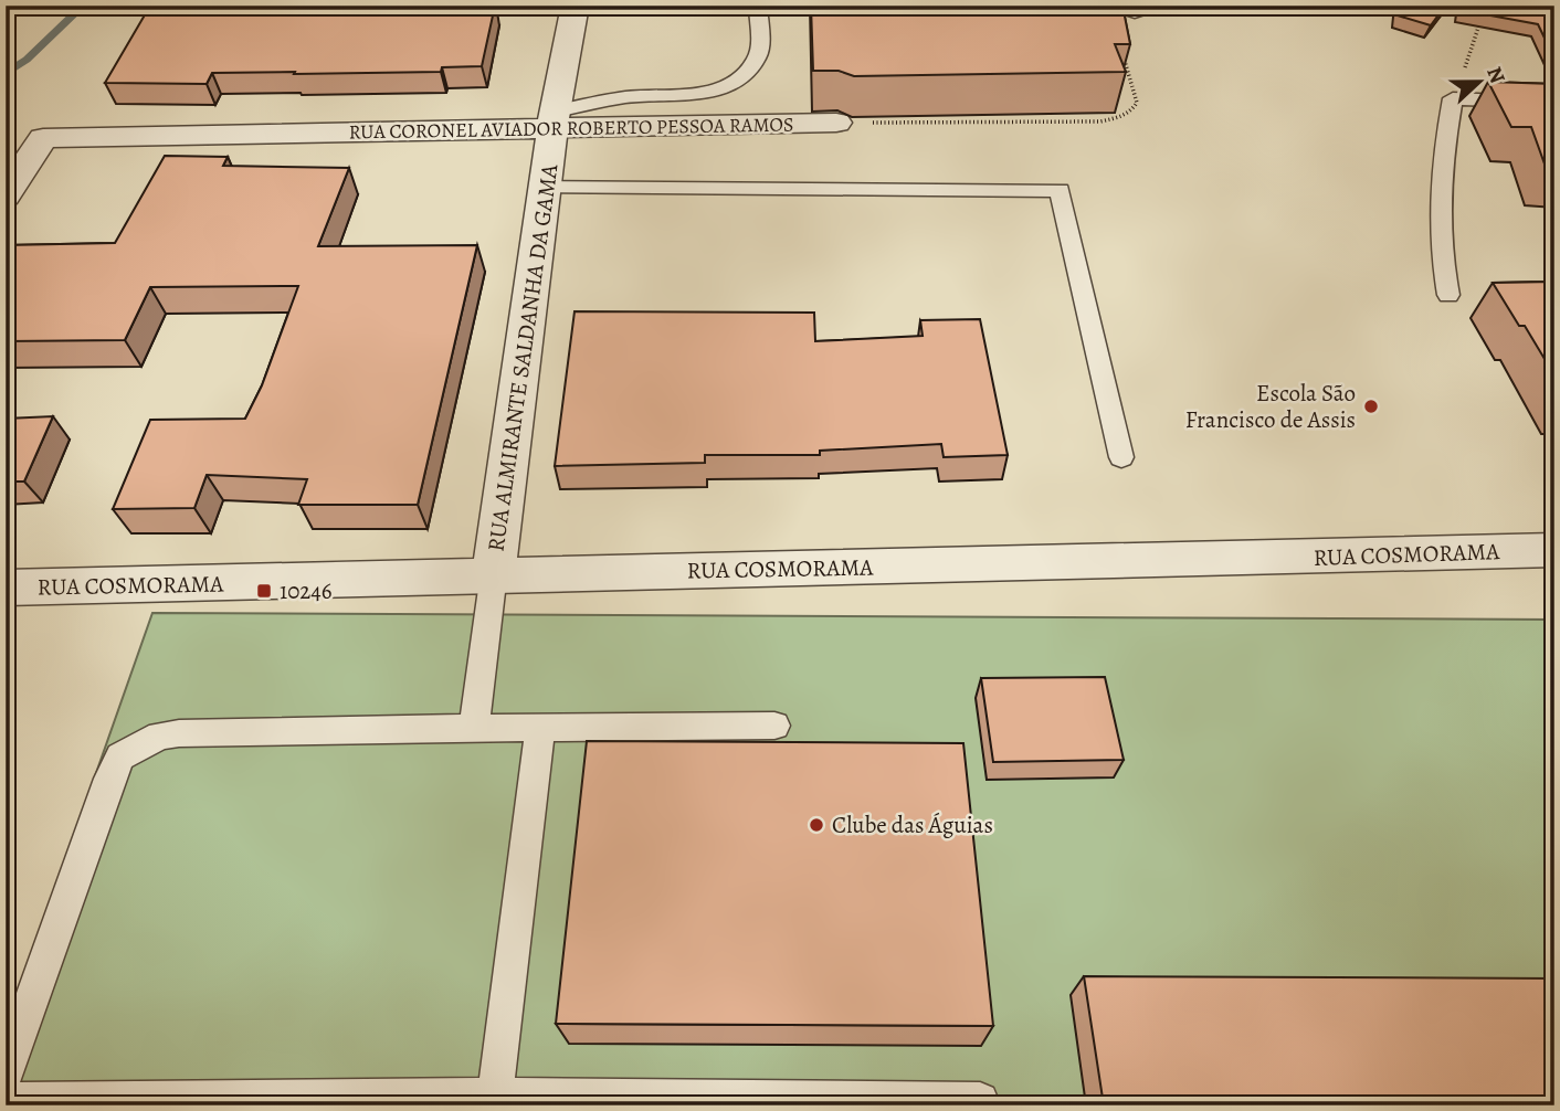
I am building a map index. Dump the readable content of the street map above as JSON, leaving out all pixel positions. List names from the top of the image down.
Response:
{
  "streets": {
    "street": ["RUA CORONEL AVIADOR ROBERTO PESSOA RAMOS", "RUA ALMIRANTE SALDANHA DA GAMA", "RUA COSMORAMA"]
  },
  "crossings": [
    ["RUA CORONEL AVIADOR ROBERTO PESSOA RAMOS", "RUA ALMIRANTE SALDANHA DA GAMA"],
    ["RUA ALMIRANTE SALDANHA DA GAMA", "RUA COSMORAMA"]
  ],
  "places": {
    "other": ["Escola São Francisco de Assis", "Clube das Águias"],
    "transit": ["10246"]
  },
  "north": "right"
}
